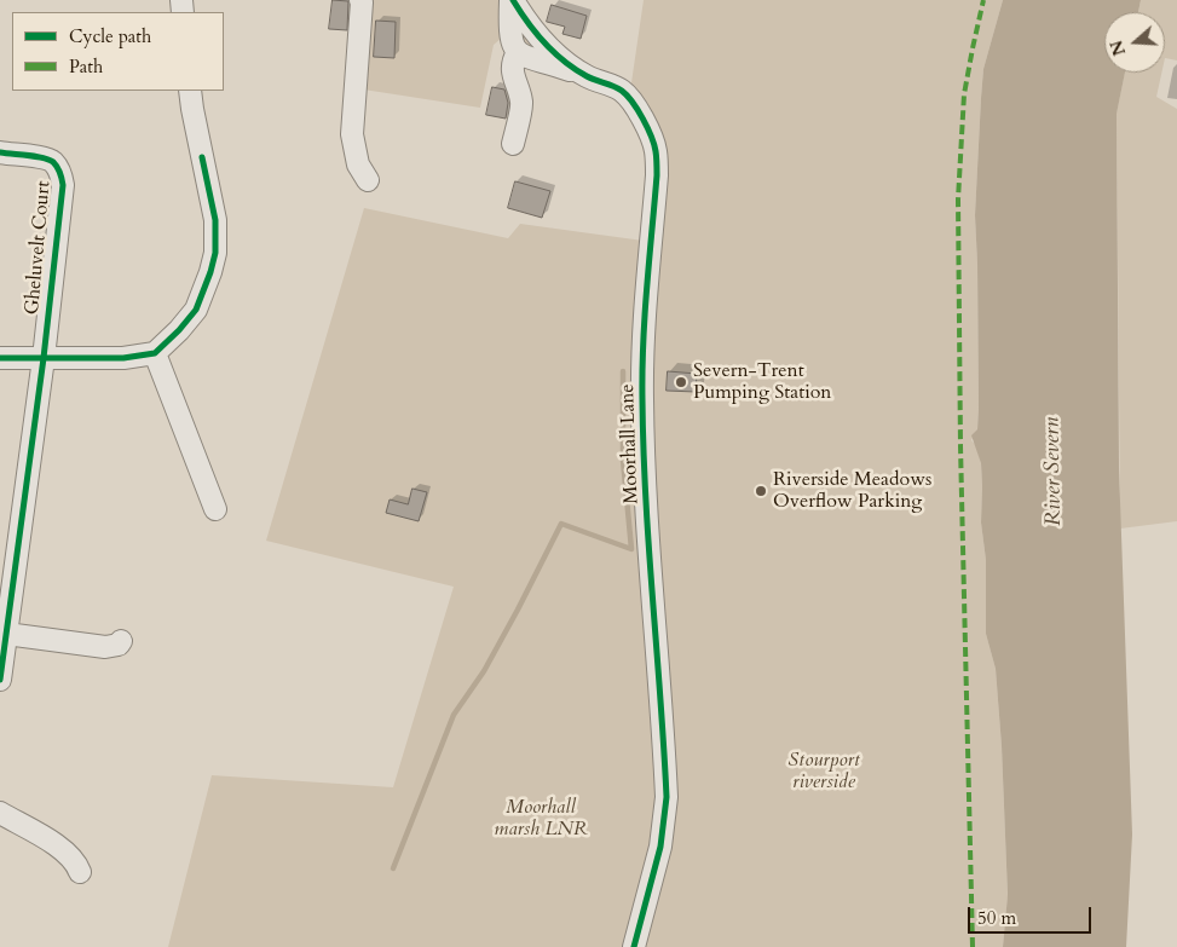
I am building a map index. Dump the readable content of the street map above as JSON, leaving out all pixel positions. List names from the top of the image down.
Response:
{
  "streets": {
    "street": ["Gheluvelt Court", "Moorhall Lane"]
  },
  "water": ["River Severn"],
  "parks": ["Stourport riverside", "Moorhall marsh LNR"],
  "places": ["Severn-Trent Pumping Station", "Riverside Meadows Overflow Parking"],
  "legend": ["Cycle path", "Path"],
  "scale_bar": "50 m",
  "north": "left"
}
